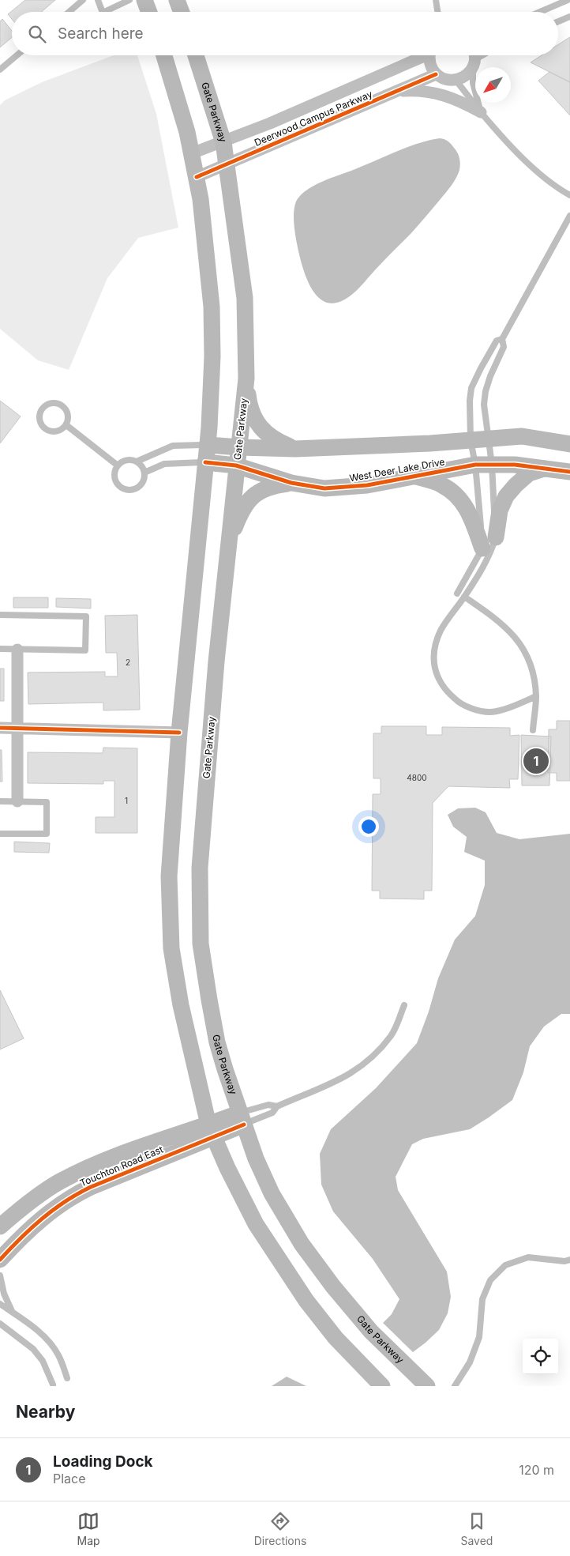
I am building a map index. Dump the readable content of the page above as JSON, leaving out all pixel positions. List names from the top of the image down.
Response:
{
  "streets": {
    "main road": ["Gate Parkway", "West Deer Lake Drive", "Touchton Road East"],
    "street": ["Deerwood Campus Parkway"]
  },
  "crossings": [
    ["Gate Parkway", "Deerwood Campus Parkway"],
    ["Gate Parkway", "West Deer Lake Drive"],
    ["Gate Parkway", "Touchton Road East"]
  ],
  "house_numbers": ["2", "4800", "1"],
  "north": "bottom left",
  "page": {
    "search": "Search here",
    "pins": "1",
    "heading": "Nearby",
    "list": [
      {
        "mark": "1",
        "name": "Loading Dock",
        "note": "Place",
        "value": "120 m"
      }
    ],
    "nav": ["Map", "Directions", "Saved"]
  }
}
